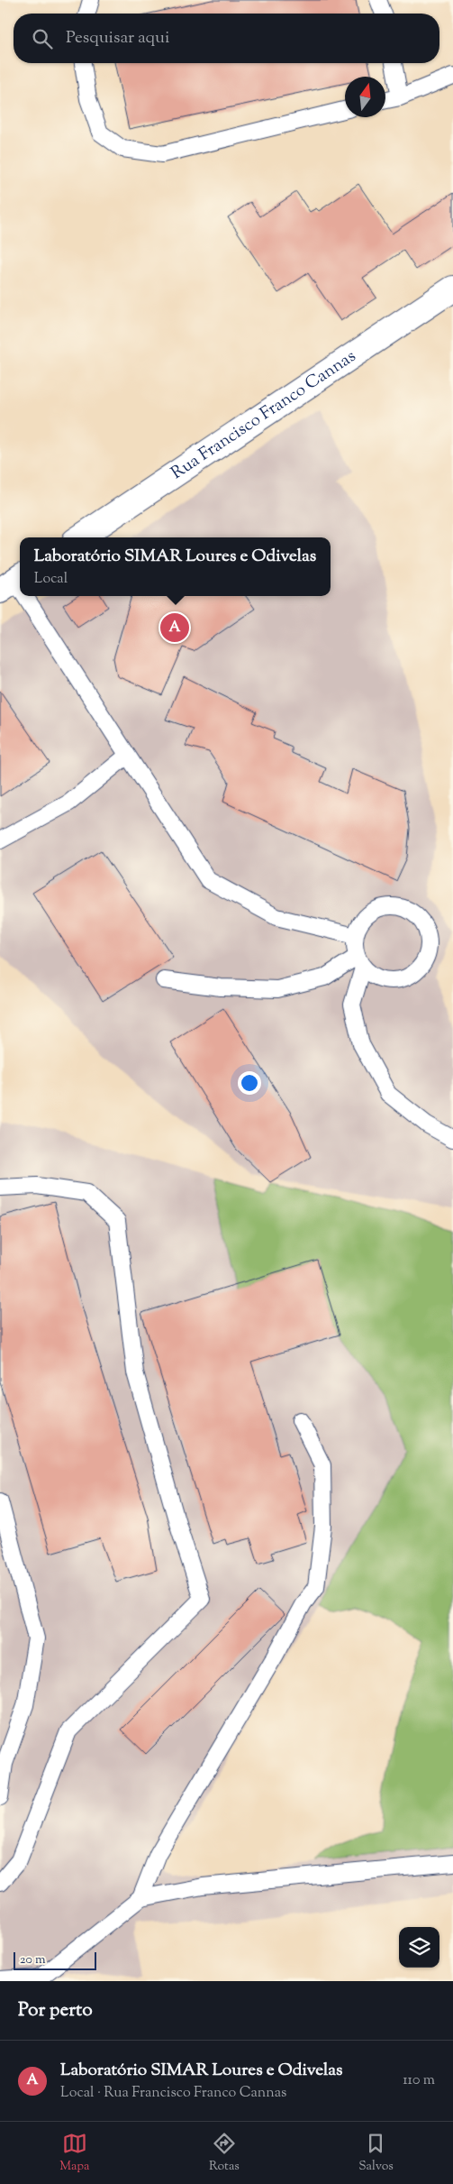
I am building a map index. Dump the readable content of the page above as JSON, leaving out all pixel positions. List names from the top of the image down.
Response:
{
  "streets": {
    "street": ["Rua Francisco Franco Cannas"]
  },
  "scale_bar": "20 m",
  "north": "top",
  "page": {
    "search": "Pesquisar aqui",
    "popup": ["Laboratório SIMAR Loures e Odivelas", "Local"],
    "pins": "A",
    "scale": "20 m",
    "heading": "Por perto",
    "list": [
      {
        "mark": "A",
        "name": "Laboratório SIMAR Loures e Odivelas",
        "note": "Local · Rua Francisco Franco Cannas",
        "value": "110 m"
      }
    ],
    "nav": ["Mapa", "Rotas", "Salvos"]
  }
}
